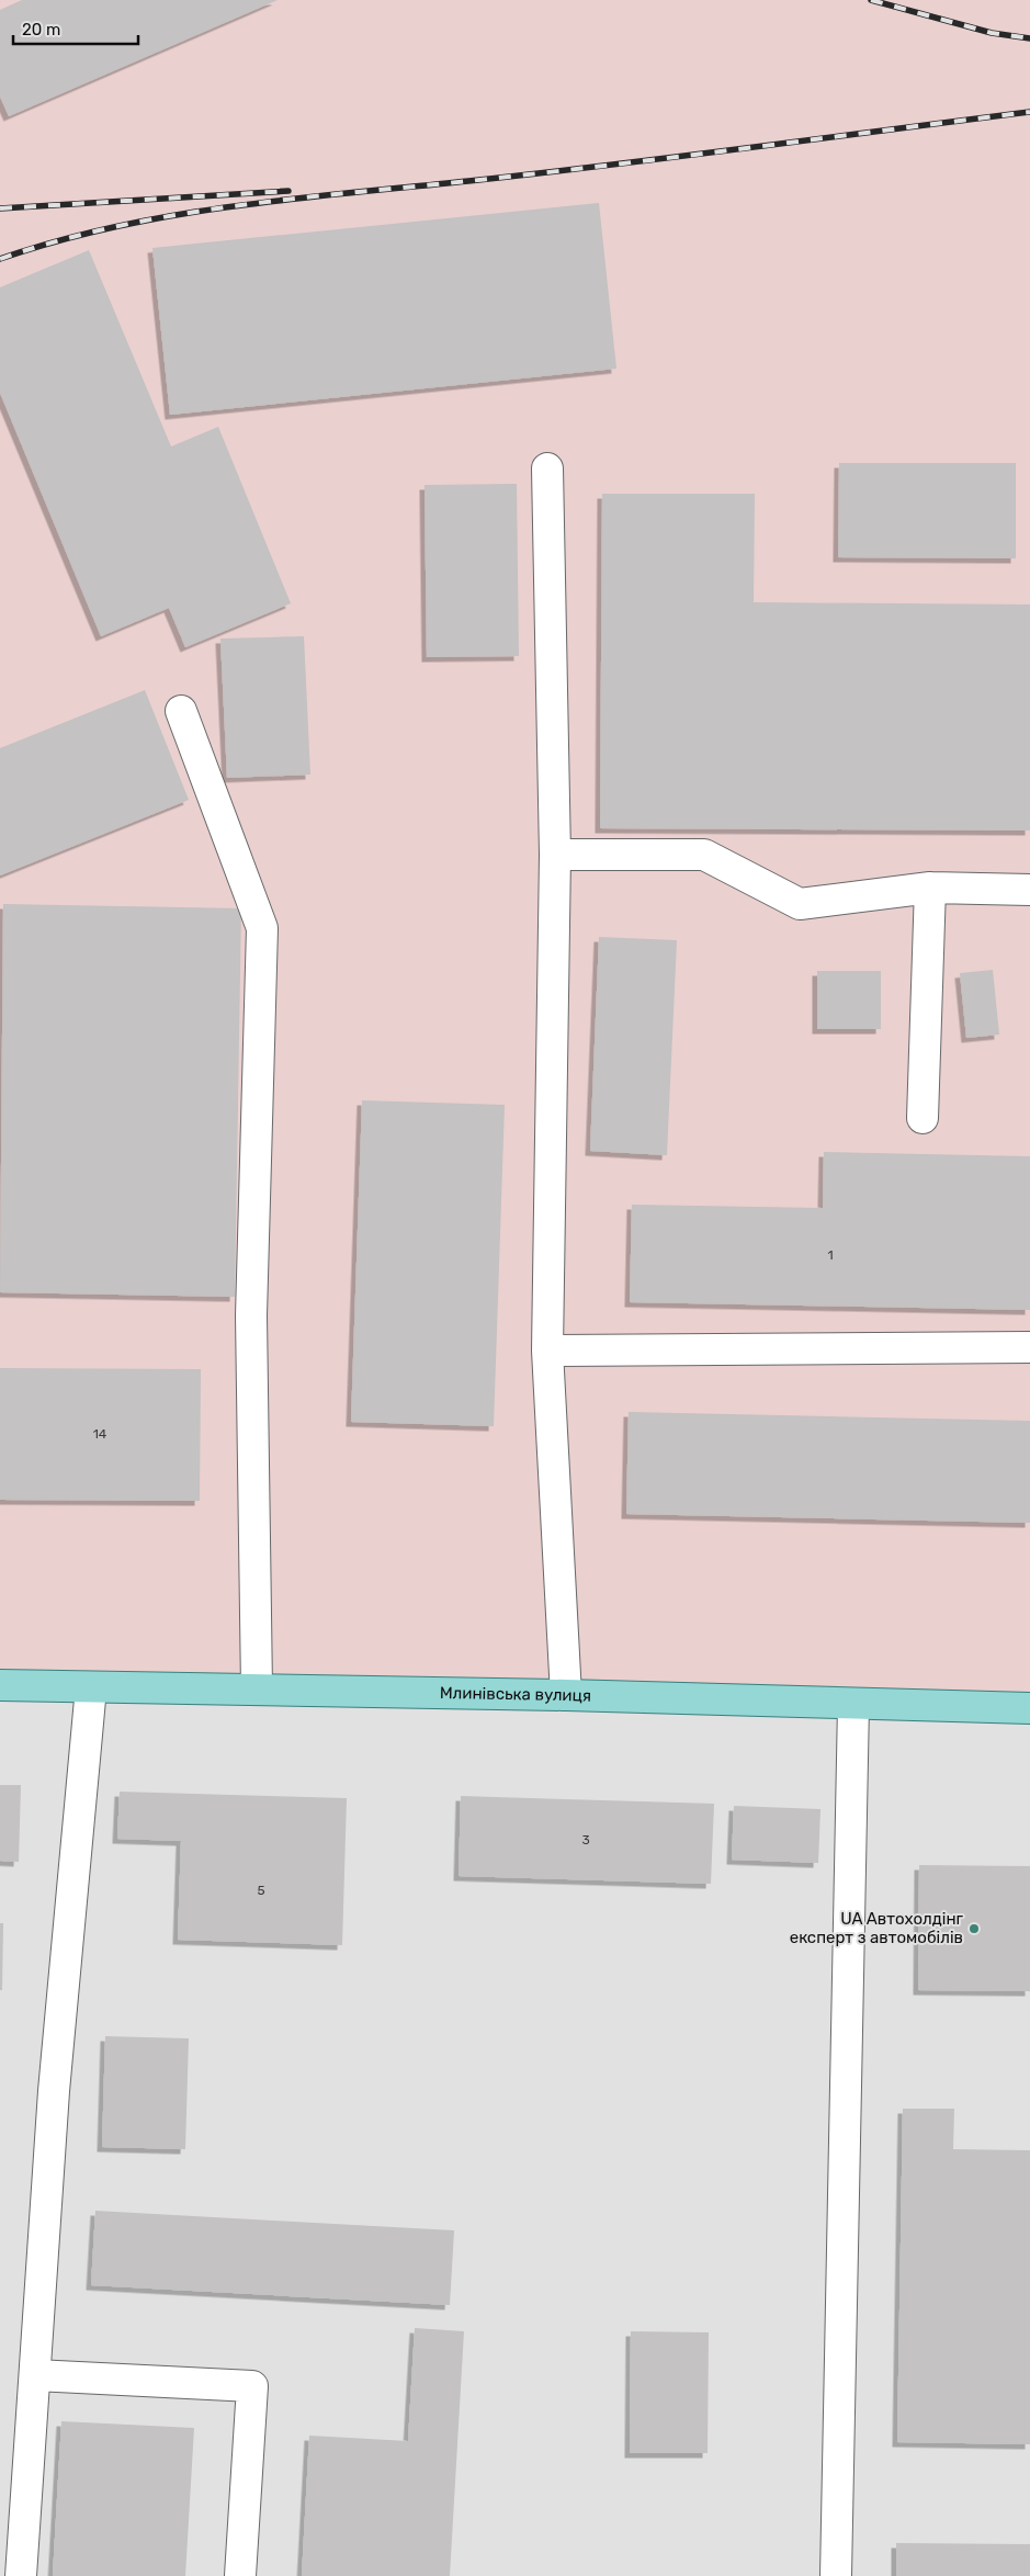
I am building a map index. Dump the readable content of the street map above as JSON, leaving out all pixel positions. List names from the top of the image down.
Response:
{
  "streets": {
    "main road": ["Млинівська вулиця"]
  },
  "places": ["UA Автохолдінг експерт з автомобілів"],
  "house_numbers": [
    "1",
    "14",
    "3",
    "5"
  ],
  "scale_bar": "20 m"
}
